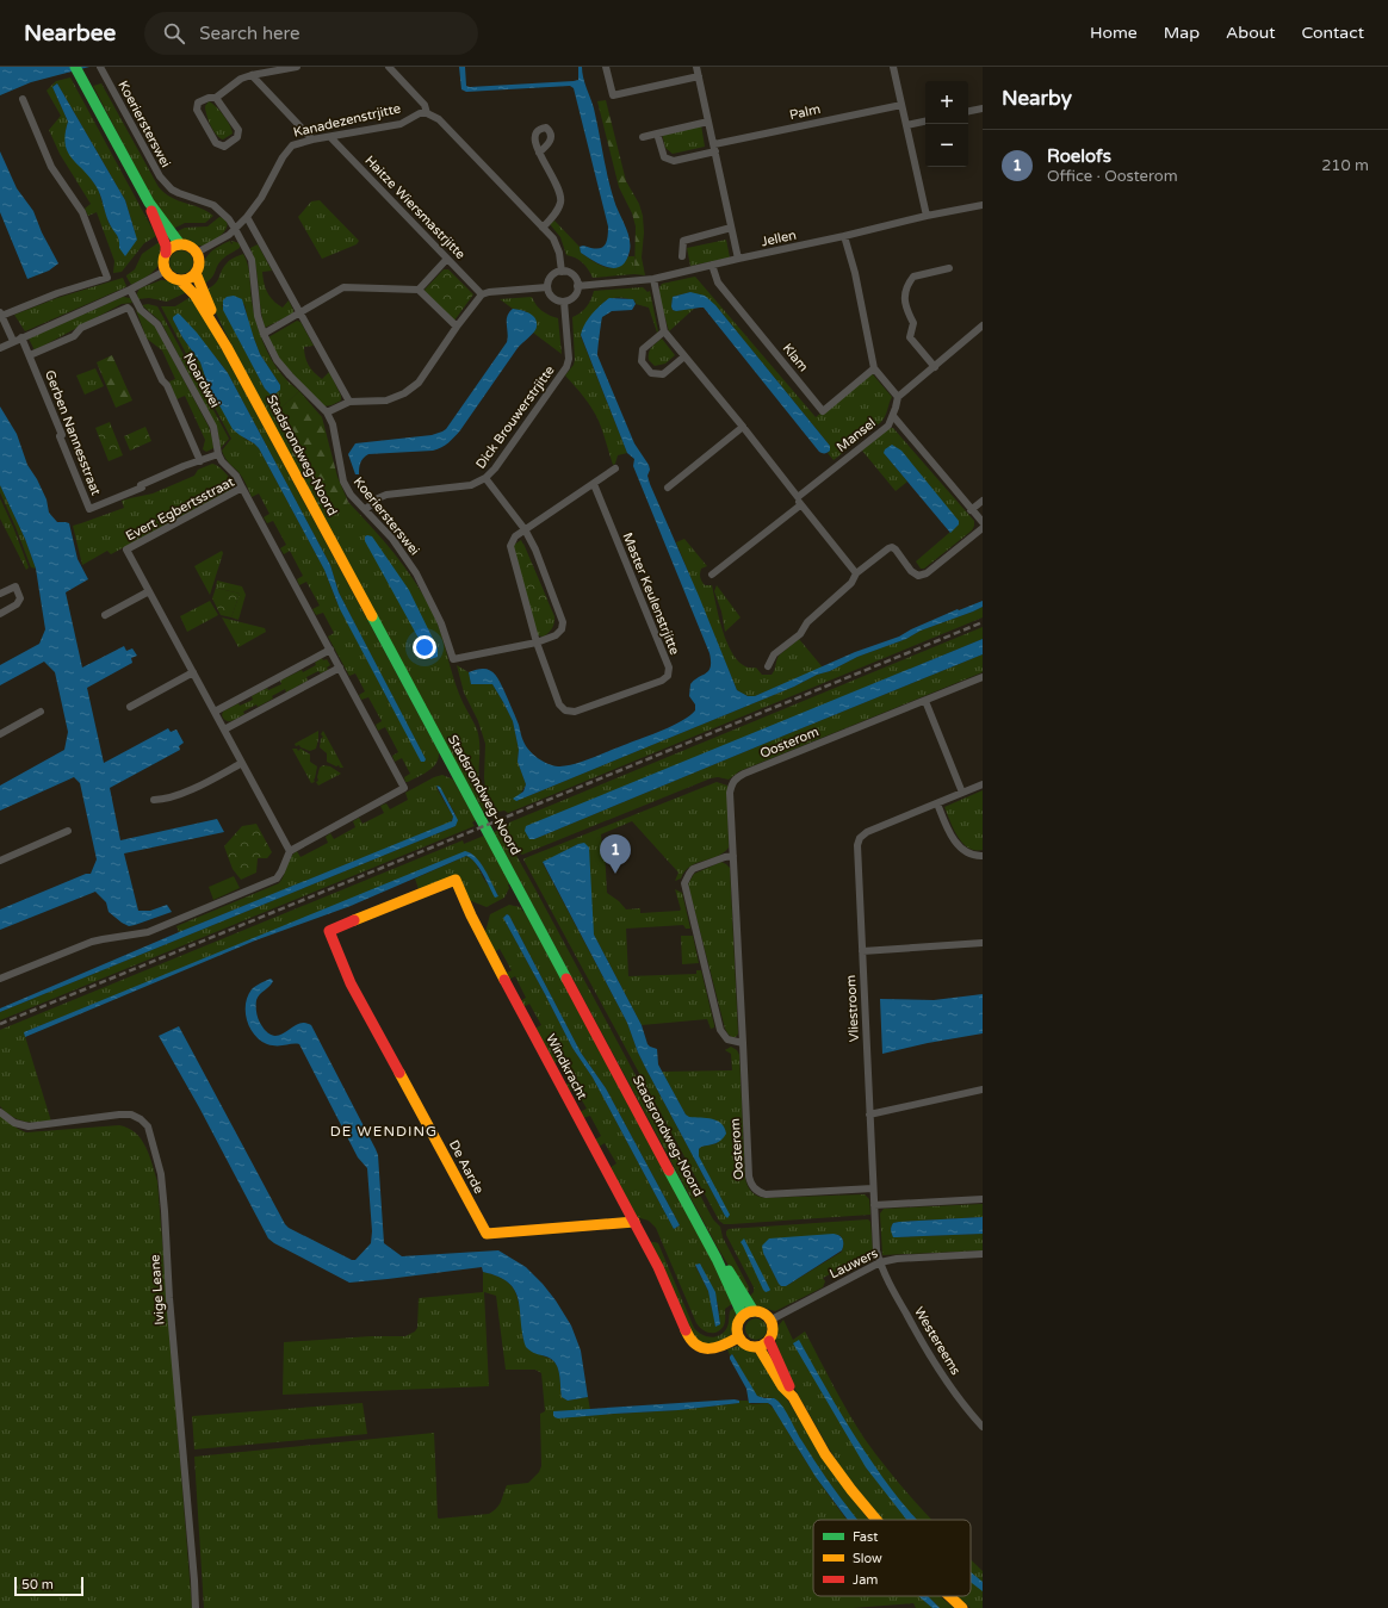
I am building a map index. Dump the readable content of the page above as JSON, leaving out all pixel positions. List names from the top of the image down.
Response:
{
  "streets": {
    "main road": ["Stadsrondweg-Noord", "Windkracht", "De Aarde"],
    "street": [
      "Palm",
      "Kanadezenstrjitte",
      "Koeriersterswei",
      "Haitze Wiersmastrjitte",
      "Jellen",
      "Klam",
      "Noardwei",
      "Dick Brouwerstrjitte",
      "Gerben Nannesstraat",
      "Mansel",
      "Evert Egbertsstraat",
      "Master Keulenstrjitte",
      "Oosterom",
      "Vliestroom",
      "Lauwers",
      "Ivige Leane",
      "Westereems"
    ]
  },
  "crossings": [
    ["Kanadezenstrjitte", "Koeriersterswei"],
    ["Kanadezenstrjitte", "Haitze Wiersmastrjitte"],
    ["Kanadezenstrjitte", "Stadsrondweg-Noord"],
    ["Koeriersterswei", "Dick Brouwerstrjitte"],
    ["Koeriersterswei", "Master Keulenstrjitte"],
    ["Jellen", "Klam"],
    ["Jellen", "Dick Brouwerstrjitte"],
    ["Noardwei", "Gerben Nannesstraat"],
    ["Noardwei", "Evert Egbertsstraat"],
    ["Stadsrondweg-Noord", "Windkracht"],
    ["Stadsrondweg-Noord", "Lauwers"],
    ["Oosterom", "Vliestroom"],
    ["Vliestroom", "Lauwers"],
    ["Vliestroom", "Westereems"],
    ["Windkracht", "De Aarde"],
    ["Windkracht", "Lauwers"],
    ["Lauwers", "Westereems"]
  ],
  "districts": ["DE WENDING"],
  "legend": ["Fast", "Slow", "Jam"],
  "scale_bar": "50 m",
  "page": {
    "header": "Nearbee",
    "search": "Search here",
    "nav": [
      "Home",
      "Map",
      "About",
      "Contact"
    ],
    "heading": "Nearby",
    "map_buttons": ["+", "−"],
    "list": [
      {
        "mark": "1",
        "name": "Roelofs",
        "note": "Office · Oosterom",
        "value": "210 m"
      }
    ],
    "pins": "1",
    "scale": "50 m"
  }
}
